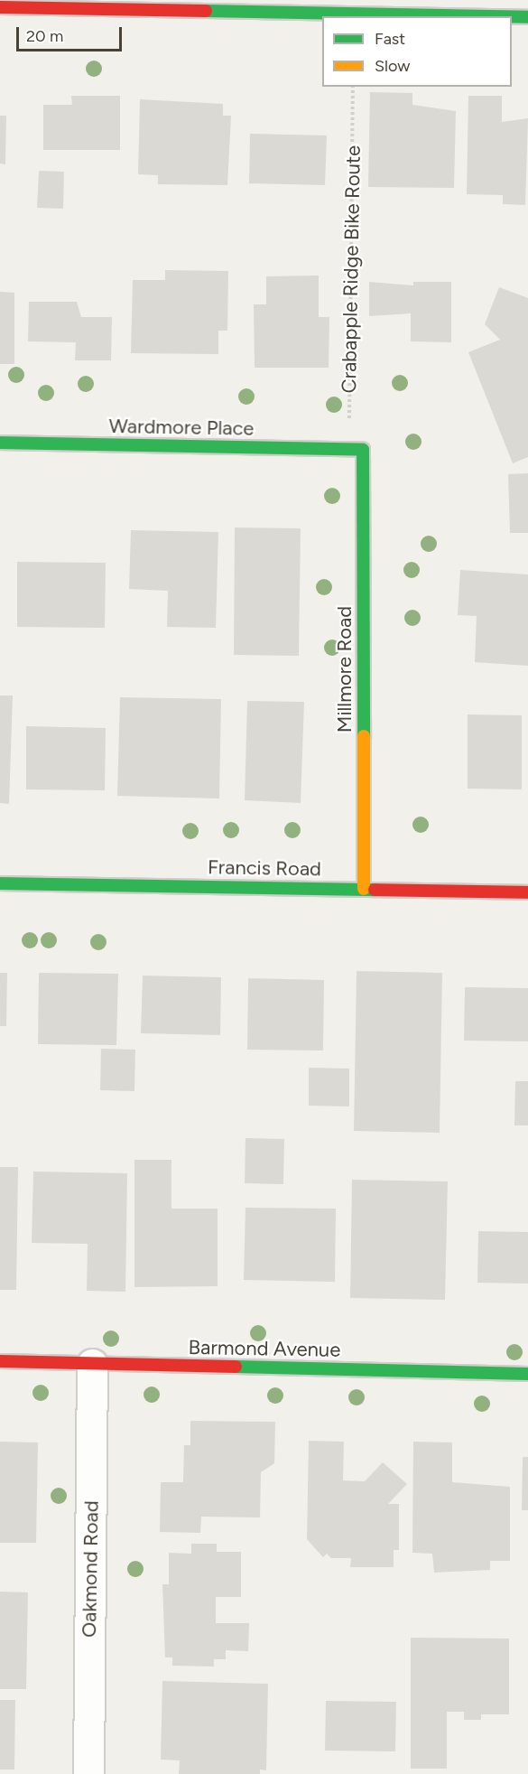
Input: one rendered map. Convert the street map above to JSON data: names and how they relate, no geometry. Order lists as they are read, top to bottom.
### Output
{
  "streets": {
    "street": [
      "Wardmore Place",
      "Millmore Road",
      "Francis Road",
      "Barmond Avenue",
      "Oakmond Road"
    ],
    "path": ["Crabapple Ridge Bike Route"]
  },
  "crossings": [
    ["Crabapple Ridge Bike Route", "Wardmore Place"],
    ["Crabapple Ridge Bike Route", "Millmore Road"],
    ["Wardmore Place", "Millmore Road"],
    ["Millmore Road", "Francis Road"],
    ["Barmond Avenue", "Oakmond Road"]
  ],
  "legend": ["Fast", "Slow"],
  "scale_bar": "20 m"
}
